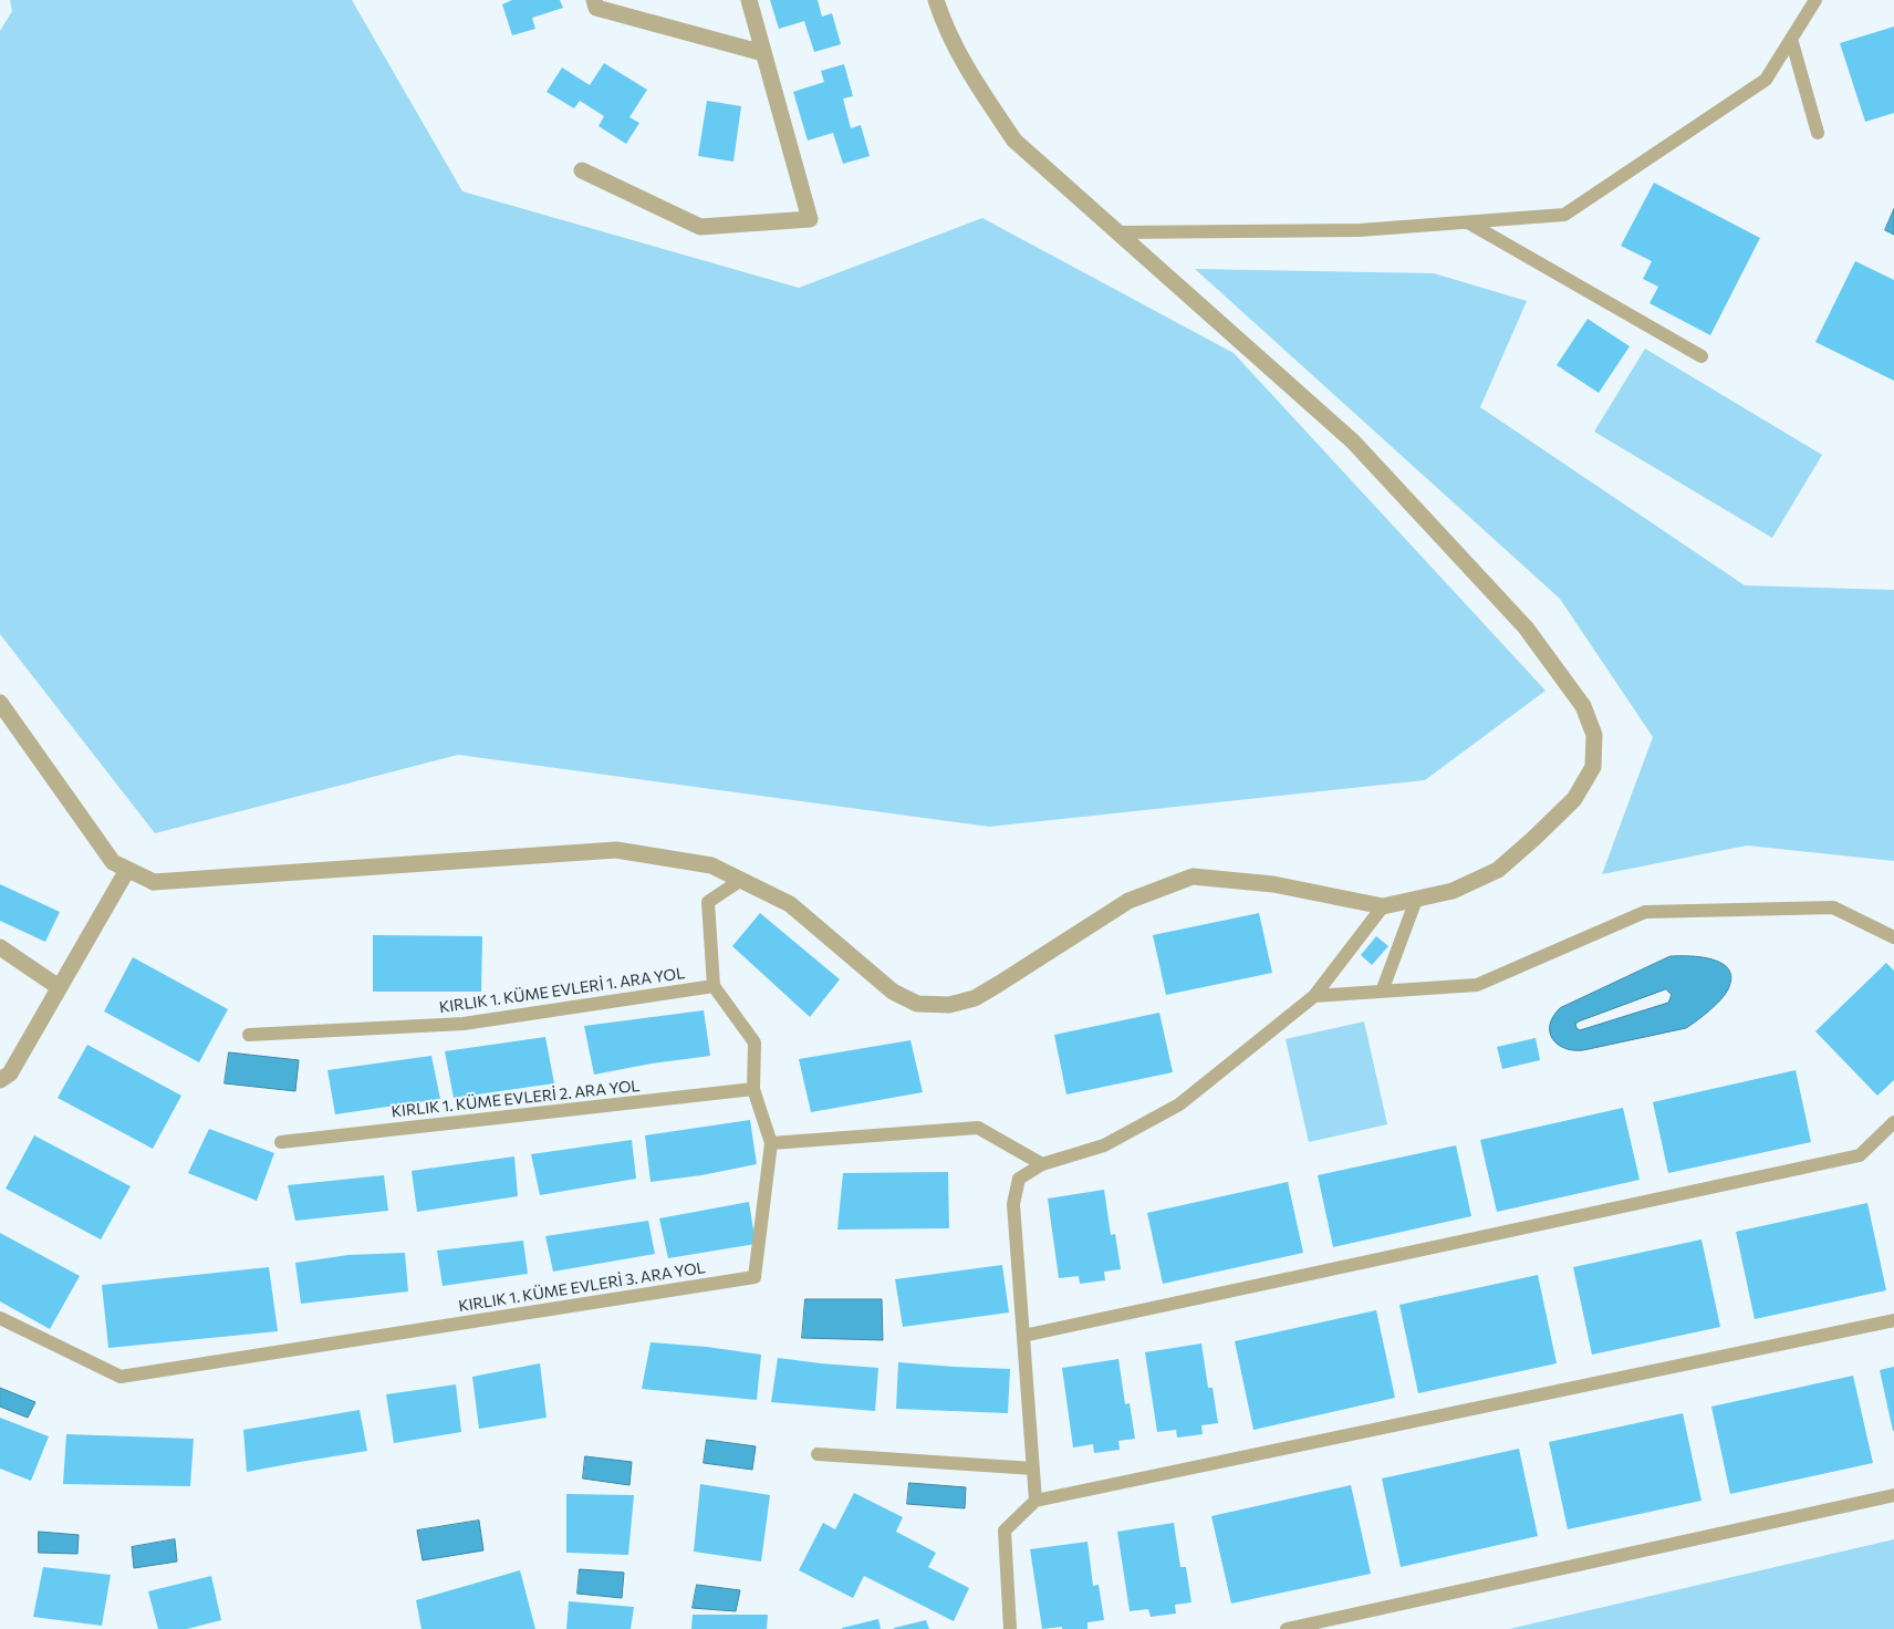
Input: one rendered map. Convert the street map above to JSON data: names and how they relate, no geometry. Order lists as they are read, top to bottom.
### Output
{
  "streets": {
    "lane": ["KIRLIK 1. KÜME EVLERİ 1. ARA YOL", "KIRLIK 1. KÜME EVLERİ 2. ARA YOL", "KIRLIK 1. KÜME EVLERİ 3. ARA YOL"]
  },
  "crossings": [
    ["KIRLIK 1. KÜME EVLERİ 1. ARA YOL", "KIRLIK 1. KÜME EVLERİ 3. ARA YOL"],
    ["KIRLIK 1. KÜME EVLERİ 2. ARA YOL", "KIRLIK 1. KÜME EVLERİ 3. ARA YOL"]
  ]
}
